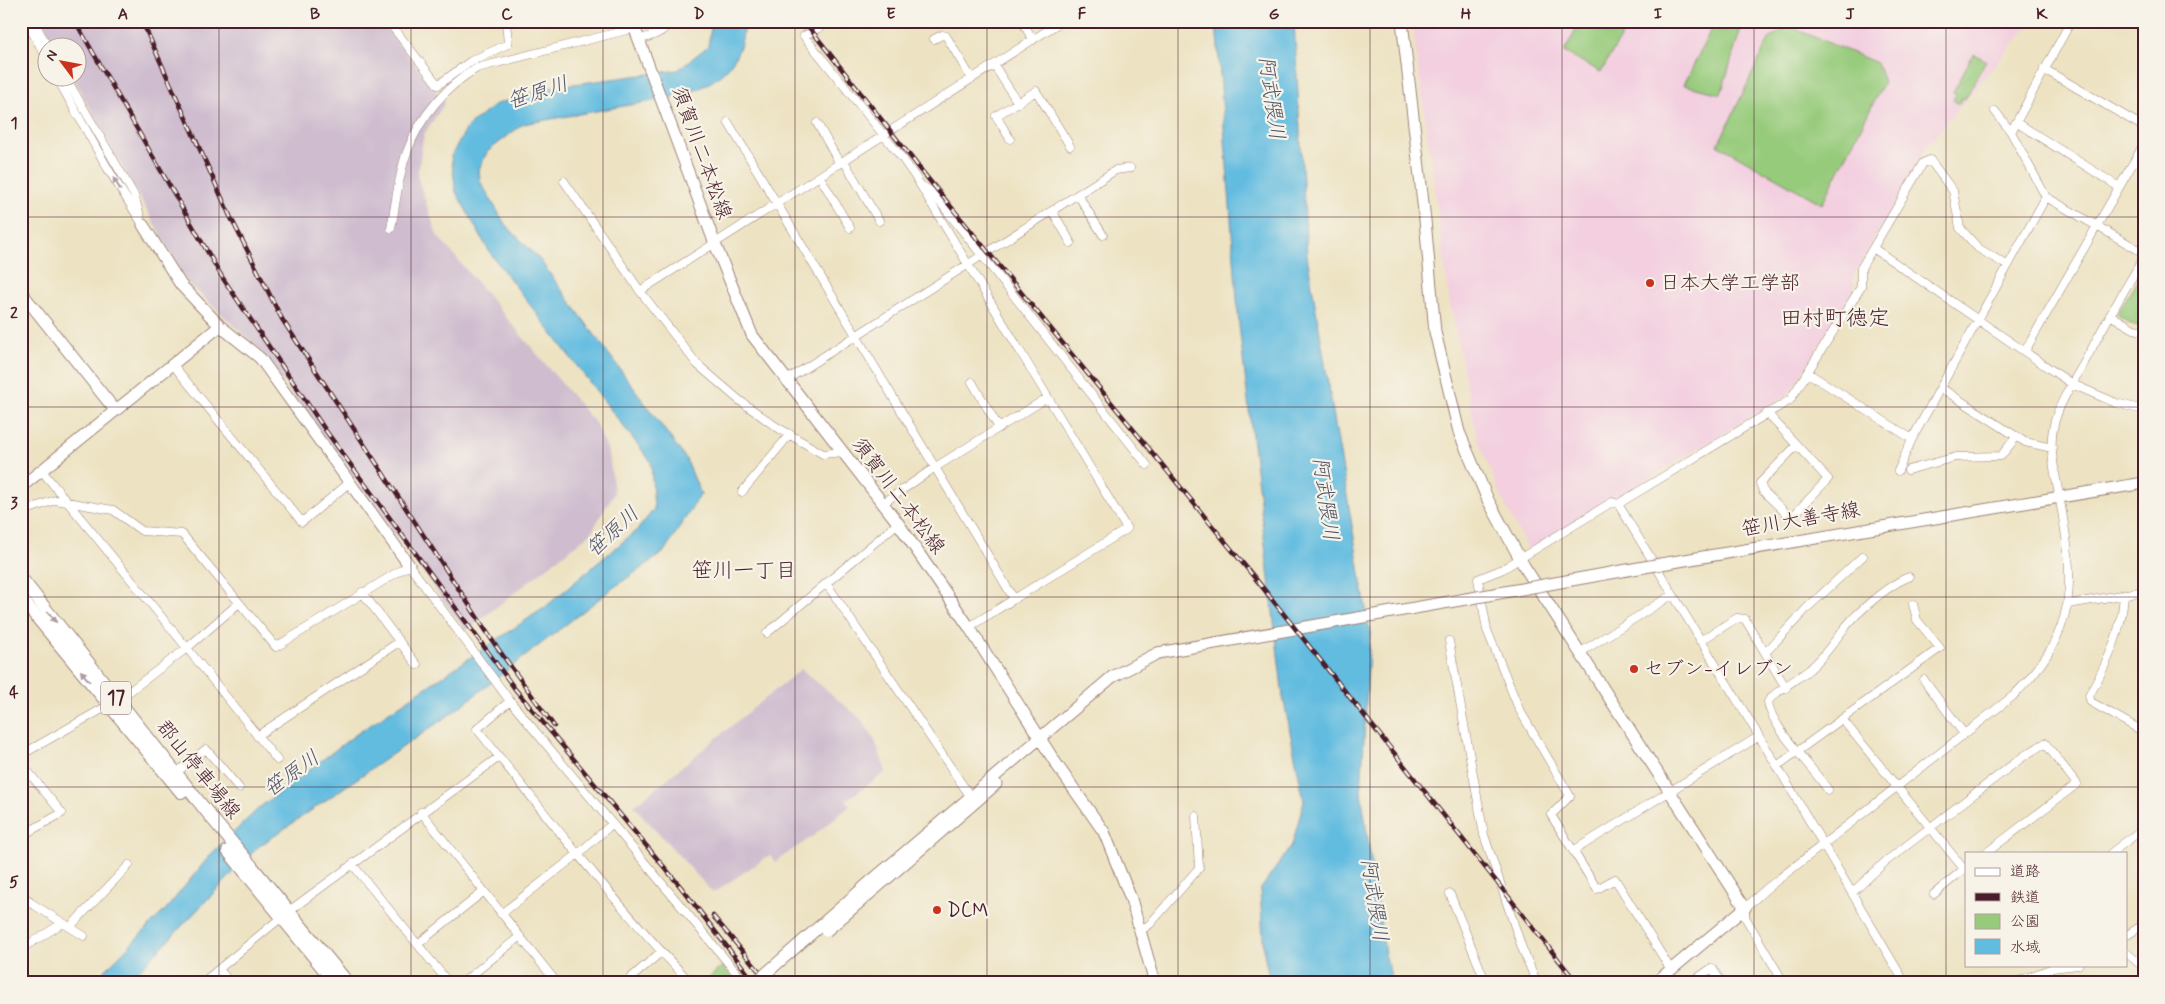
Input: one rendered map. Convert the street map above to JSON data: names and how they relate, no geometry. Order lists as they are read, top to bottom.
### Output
{
  "streets": {
    "main road": ["17", "郡山停車場線"],
    "street": ["須賀川二本松線", "笹川大善寺線"]
  },
  "crossings": [
    ["須賀川二本松線", "笹川大善寺線"]
  ],
  "districts": ["田村町徳定", "笹川一丁目"],
  "water": ["笹原川", "阿武隈川"],
  "places": ["日本大学工学部", "セブン-イレブン", "DCM"],
  "legend": [
    "道路",
    "鉄道",
    "公園",
    "水域"
  ],
  "north": "top left",
  "grid": {
    "columns": [
      "A",
      "B",
      "C",
      "D",
      "E",
      "F",
      "G",
      "H",
      "I",
      "J",
      "K"
    ],
    "rows": [
      "1",
      "2",
      "3",
      "4",
      "5"
    ]
  }
}
